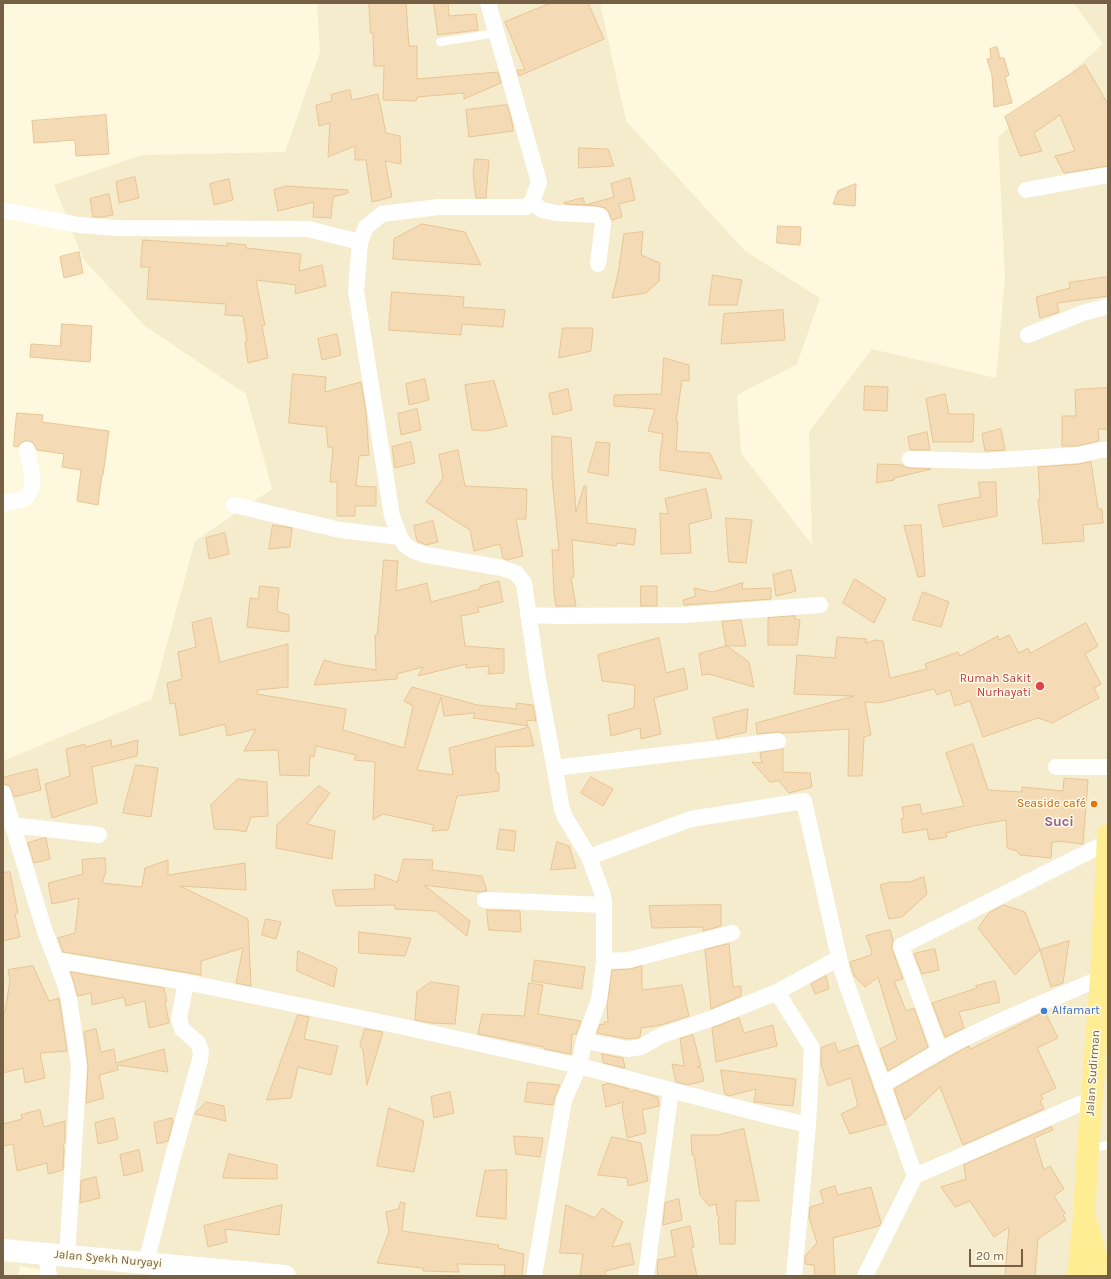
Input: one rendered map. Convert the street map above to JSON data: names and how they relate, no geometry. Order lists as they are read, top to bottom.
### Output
{
  "streets": {
    "main road": ["Jalan Sudirman", "Jalan Syekh Nuryayi"]
  },
  "districts": ["Suci"],
  "places": ["Rumah Sakit Nurhayati", "Seaside café", "Alfamart"],
  "scale_bar": "20 m"
}
